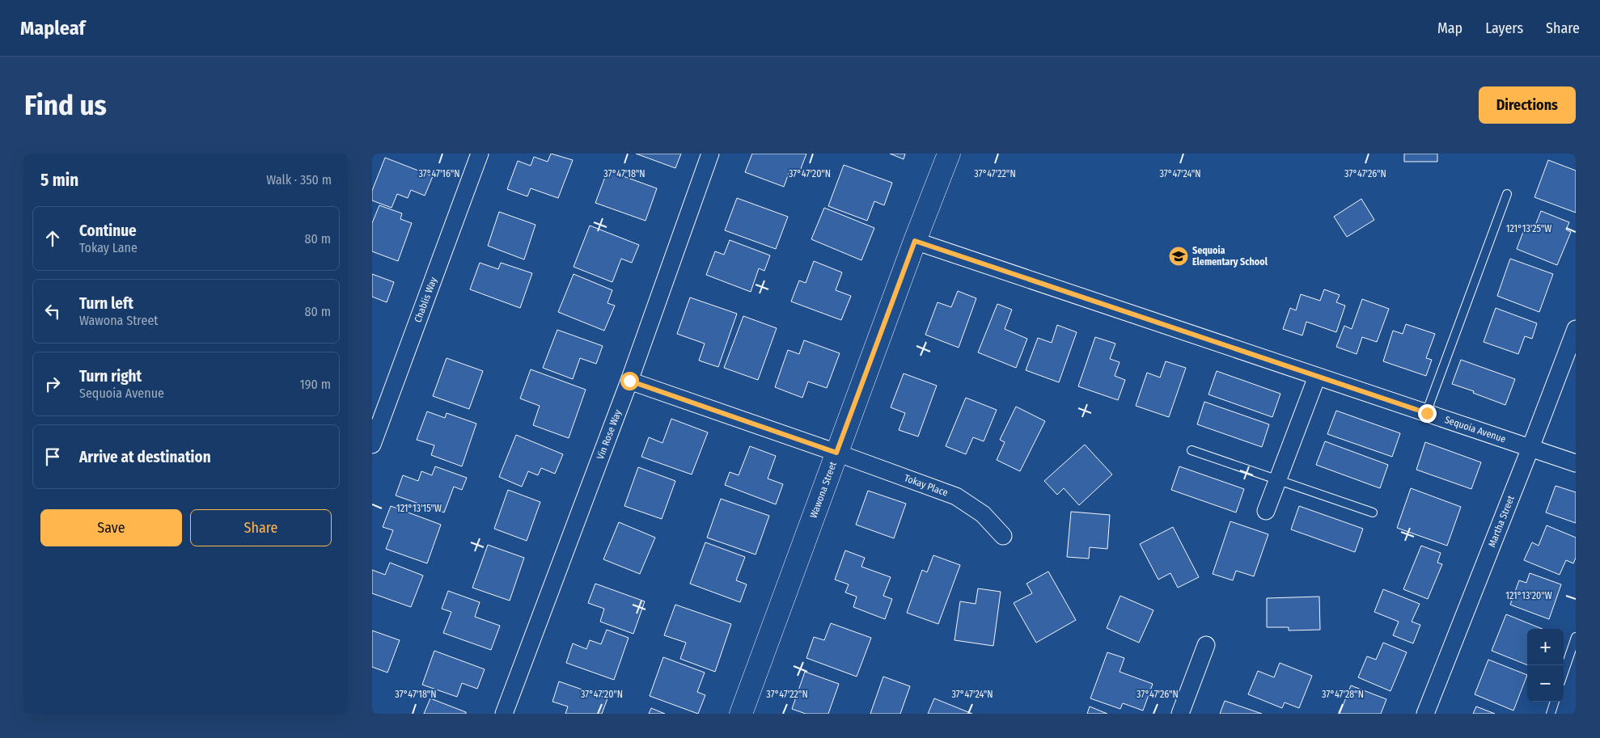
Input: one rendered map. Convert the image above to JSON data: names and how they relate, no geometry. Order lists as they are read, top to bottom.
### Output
{
  "streets": {
    "street": [
      "Chablis Way",
      "Sequoia Avenue",
      "Vin Rose Way",
      "Tokay Place",
      "Wawona Street",
      "Martha Street"
    ]
  },
  "crossings": [
    ["Sequoia Avenue", "Wawona Street"],
    ["Sequoia Avenue", "Martha Street"],
    ["Vin Rose Way", "Tokay Place"],
    ["Tokay Place", "Wawona Street"]
  ],
  "places": {
    "school or university": ["Sequoia Elementary School"]
  },
  "page": {
    "header": "Mapleaf",
    "nav": ["Map", "Layers", "Share"],
    "buttons": [
      "Directions",
      ["Save", "Share"]
    ],
    "title": "Find us",
    "heading": ["5 min", "Walk · 350 m"],
    "list": [
      ["Continue", "Tokay Lane", "80 m"],
      ["Turn left", "Wawona Street", "80 m"],
      ["Turn right", "Sequoia Avenue", "190 m"],
      "Arrive at destination"
    ],
    "map_buttons": ["+", "−"]
  },
  "coordinates": [
    "37°47'16\"N",
    "37°47'18\"N",
    "37°47'20\"N",
    "37°47'22\"N",
    "37°47'24\"N",
    "37°47'26\"N",
    "121°13'25\"W",
    "121°13'15\"W",
    "121°13'20\"W",
    "37°47'28\"N"
  ]
}
